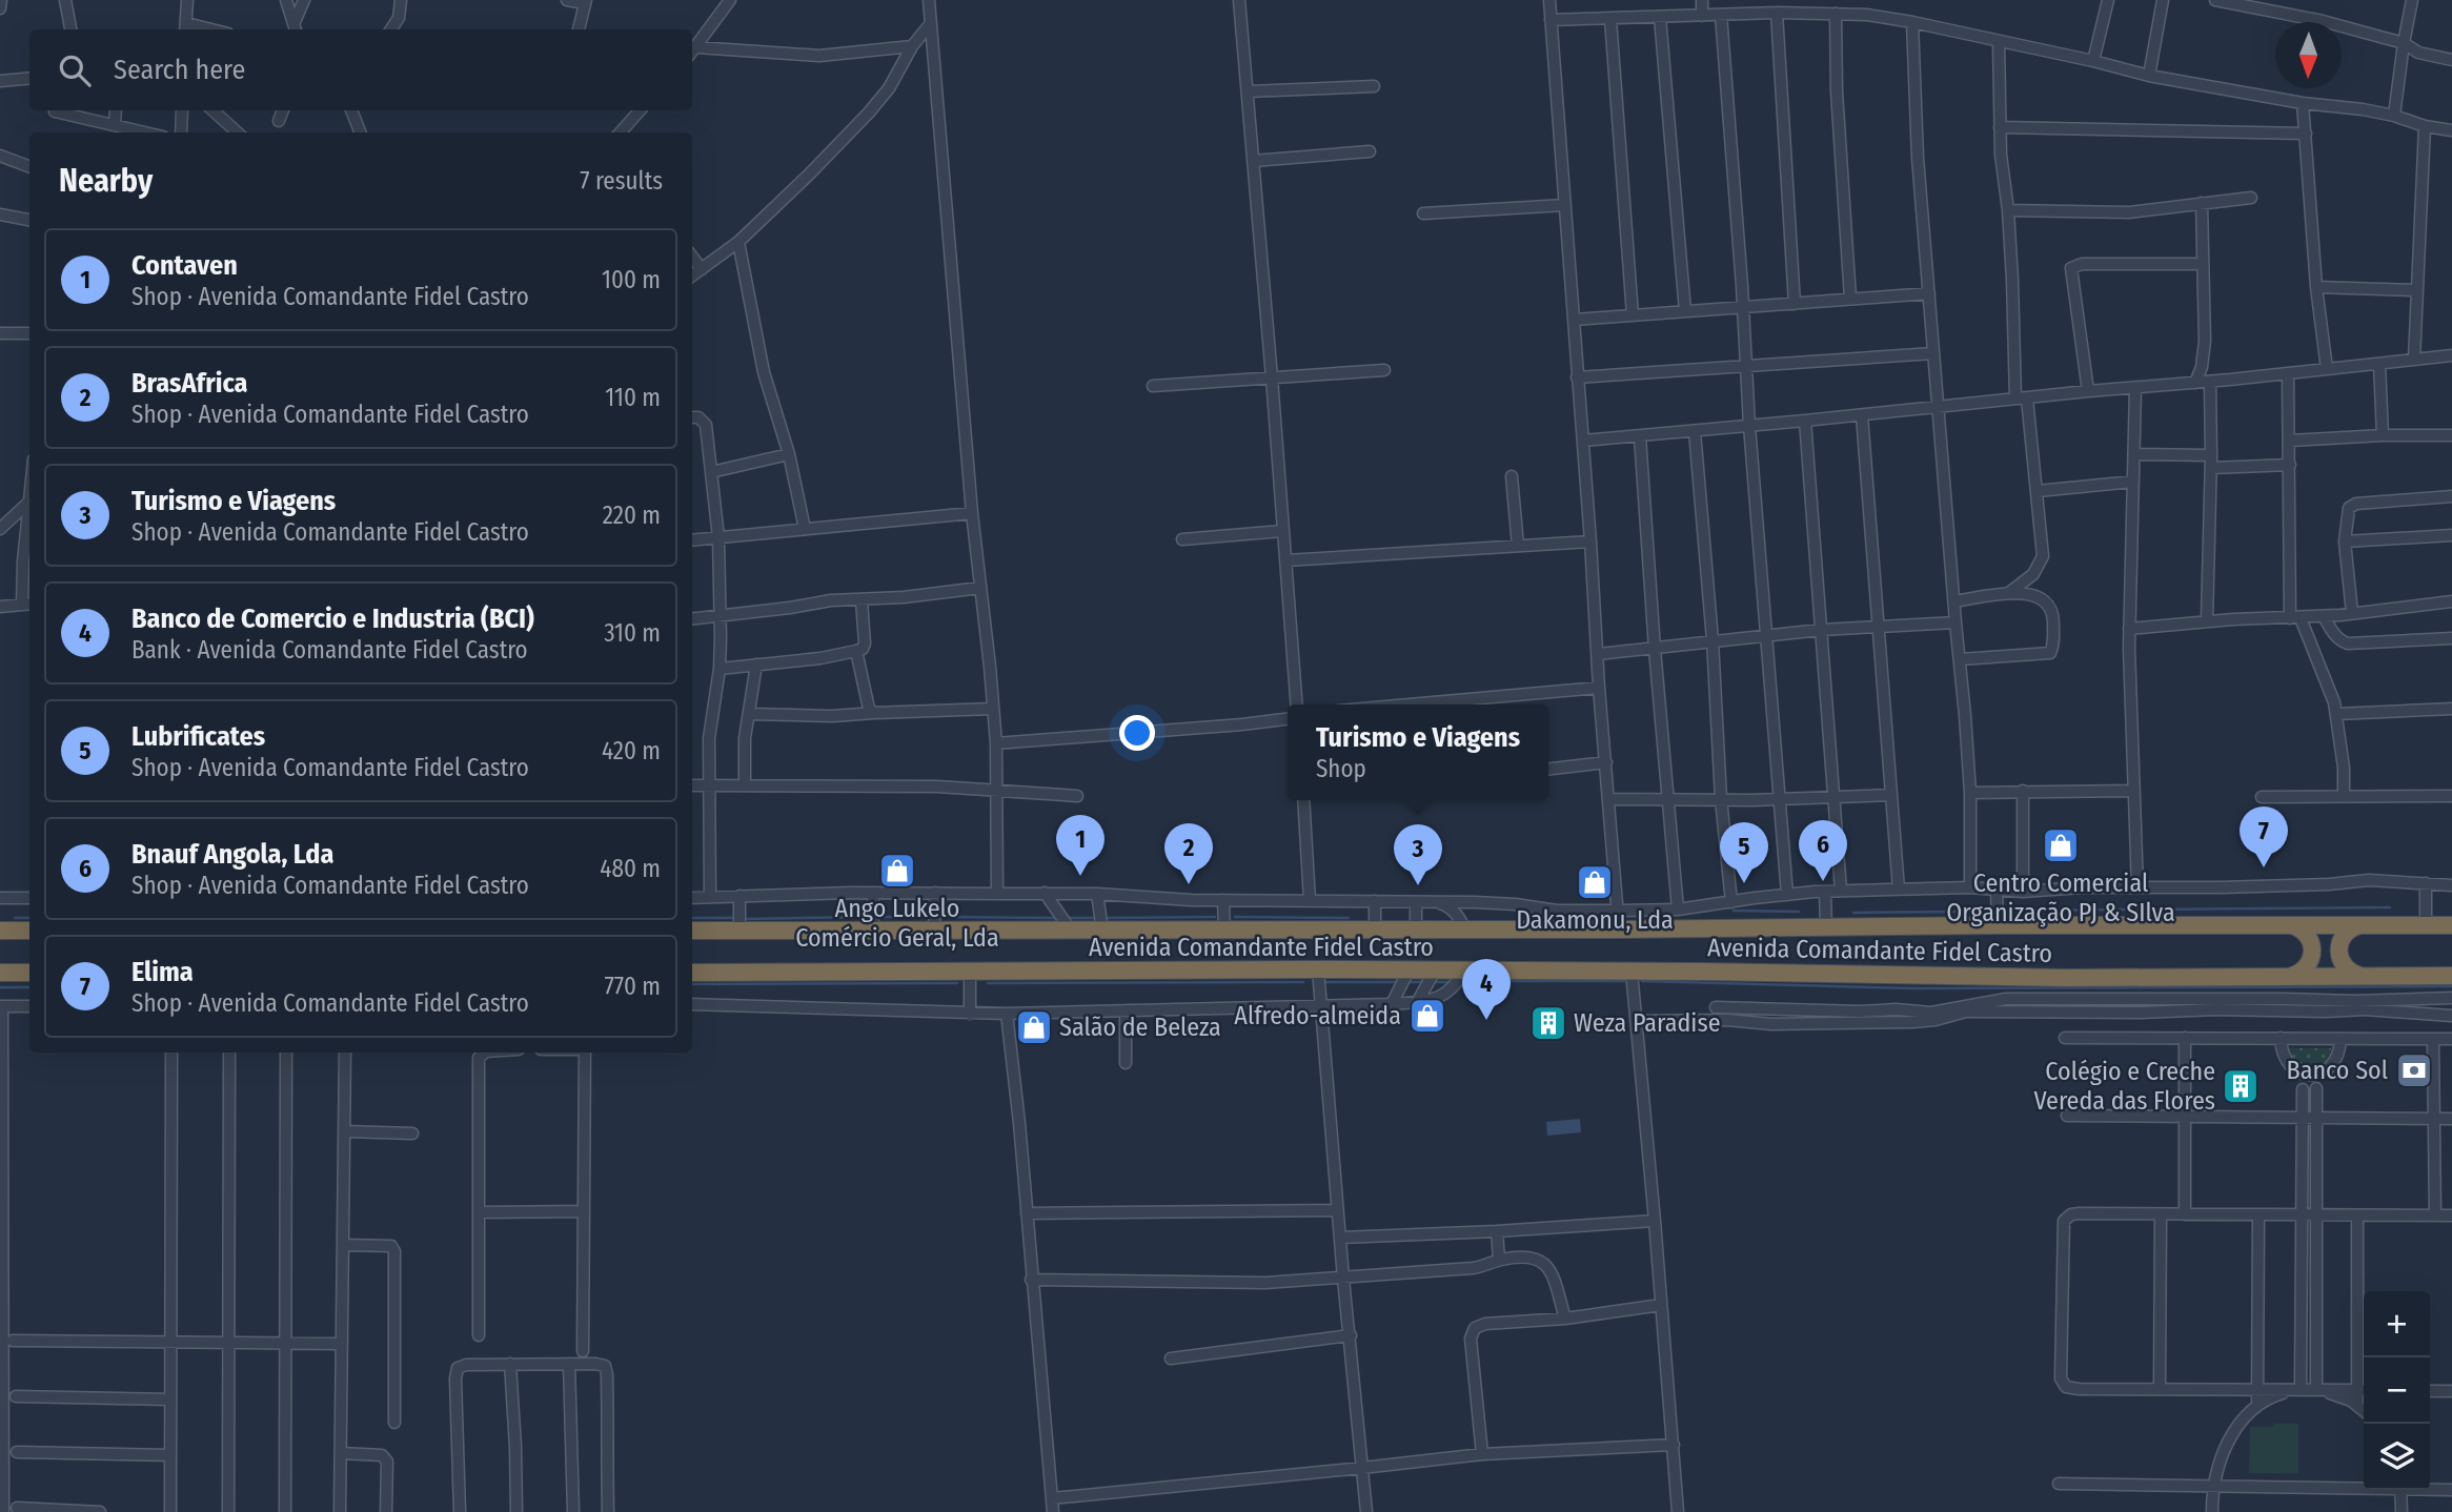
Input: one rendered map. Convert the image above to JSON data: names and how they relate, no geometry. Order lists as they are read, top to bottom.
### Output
{
  "streets": {
    "highway": ["Avenida Comandante Fidel Castro"]
  },
  "places": {
    "shop": [
      "Centro Comercial Organização PJ & SIlva",
      "Ango Lukelo Comércio Geral, Lda",
      "Dakamonu, Lda",
      "Alfredo-almeida",
      "Salão de Beleza"
    ],
    "building": ["Weza Paradise", "Colégio e Creche Vereda das Flores"],
    "bank": ["Banco Sol"]
  },
  "north": "bottom",
  "page": {
    "search": "Search here",
    "heading": ["Nearby", "7 results"],
    "list": [
      {
        "mark": "1",
        "name": "Contaven",
        "note": "Shop · Avenida Comandante Fidel Castro",
        "value": "100 m"
      },
      {
        "mark": "2",
        "name": "BrasAfrica",
        "note": "Shop · Avenida Comandante Fidel Castro",
        "value": "110 m"
      },
      {
        "mark": "3",
        "name": "Turismo e Viagens",
        "note": "Shop · Avenida Comandante Fidel Castro",
        "value": "220 m"
      },
      {
        "mark": "4",
        "name": "Banco de Comercio e Industria (BCI)",
        "note": "Bank · Avenida Comandante Fidel Castro",
        "value": "310 m"
      },
      {
        "mark": "5",
        "name": "Lubrificates",
        "note": "Shop · Avenida Comandante Fidel Castro",
        "value": "420 m"
      },
      {
        "mark": "6",
        "name": "Bnauf Angola, Lda",
        "note": "Shop · Avenida Comandante Fidel Castro",
        "value": "480 m"
      },
      {
        "mark": "7",
        "name": "Elima",
        "note": "Shop · Avenida Comandante Fidel Castro",
        "value": "770 m"
      }
    ],
    "popup": ["Turismo e Viagens", "Shop"],
    "pins": [
      "7",
      "1",
      "6",
      "5",
      "2",
      "3",
      "4"
    ],
    "map_buttons": ["+", "−"]
  }
}
